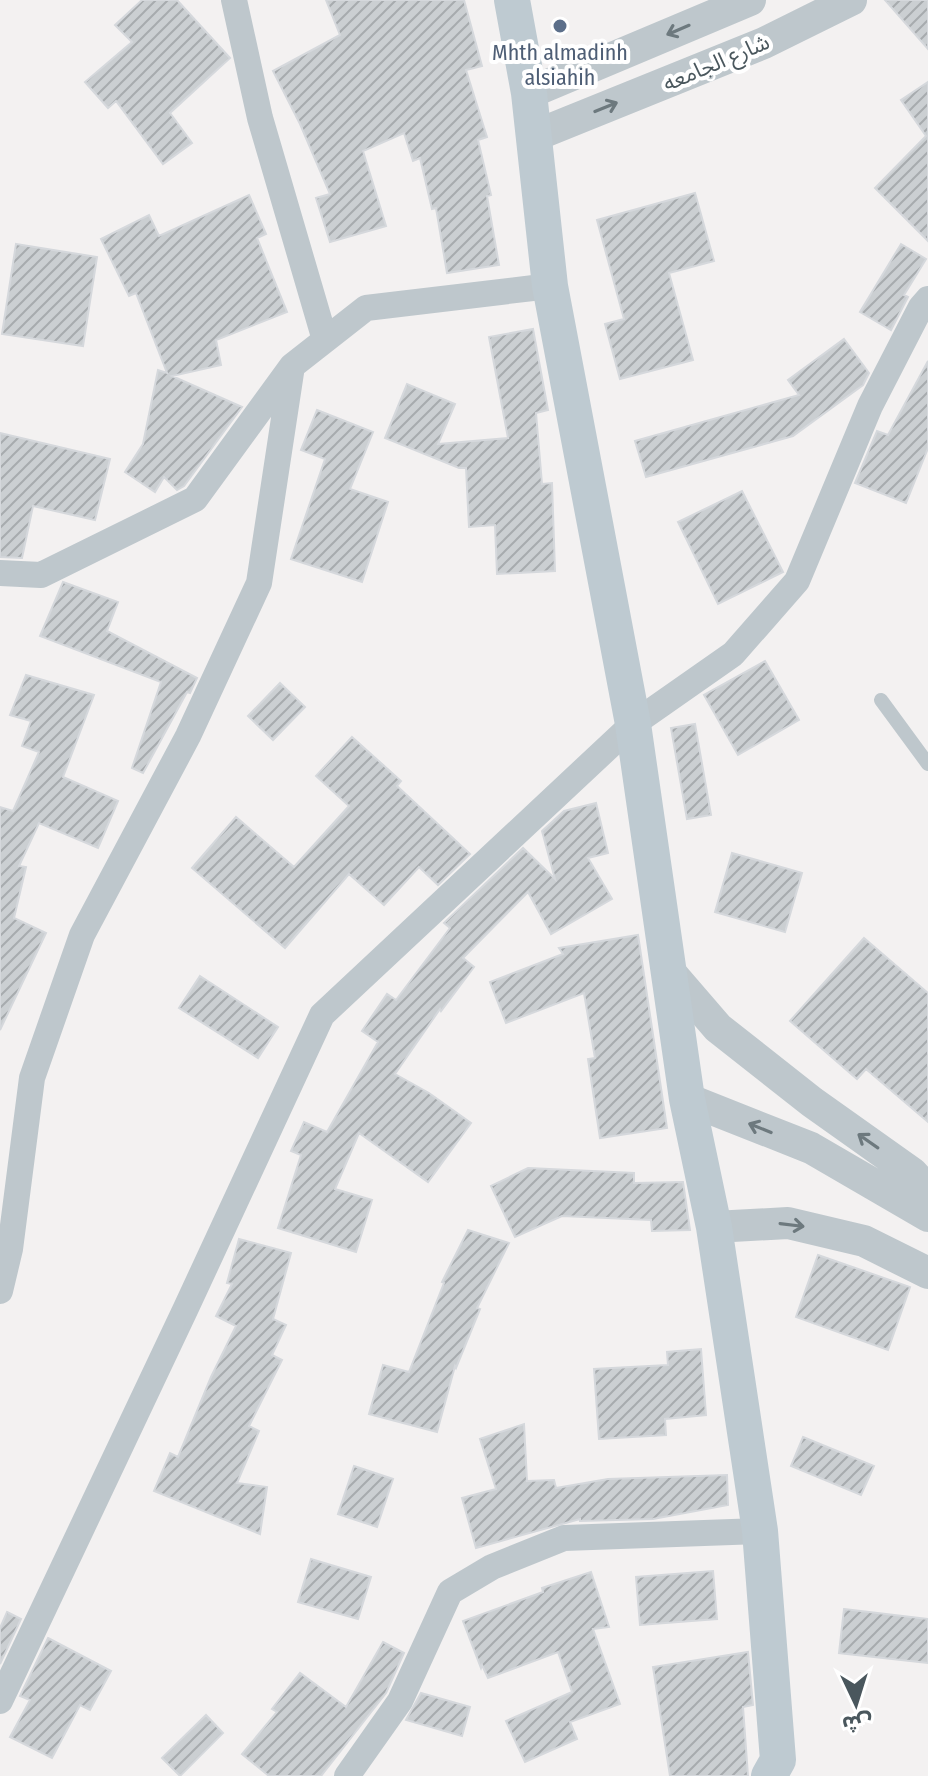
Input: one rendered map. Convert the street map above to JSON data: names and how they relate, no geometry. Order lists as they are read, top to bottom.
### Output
{
  "streets": {
    "street": ["شارع الجامعه"]
  },
  "places": ["Mhth almadinh alsiahih"],
  "north": "bottom"
}
